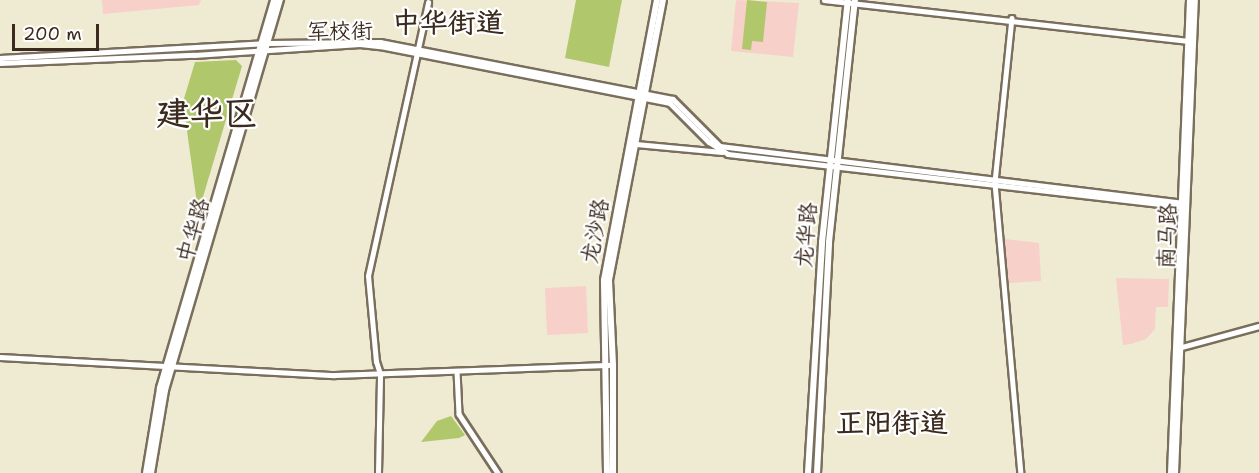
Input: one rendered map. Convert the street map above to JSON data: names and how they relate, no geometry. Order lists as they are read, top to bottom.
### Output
{
  "streets": {
    "main road": [
      "军校街",
      "中华路",
      "龙沙路",
      "龙华路",
      "南马路"
    ]
  },
  "crossings": [
    ["军校街", "中华路"],
    ["军校街", "龙沙路"]
  ],
  "districts": ["中华街道", "建华区", "正阳街道"],
  "scale_bar": "200 m"
}
